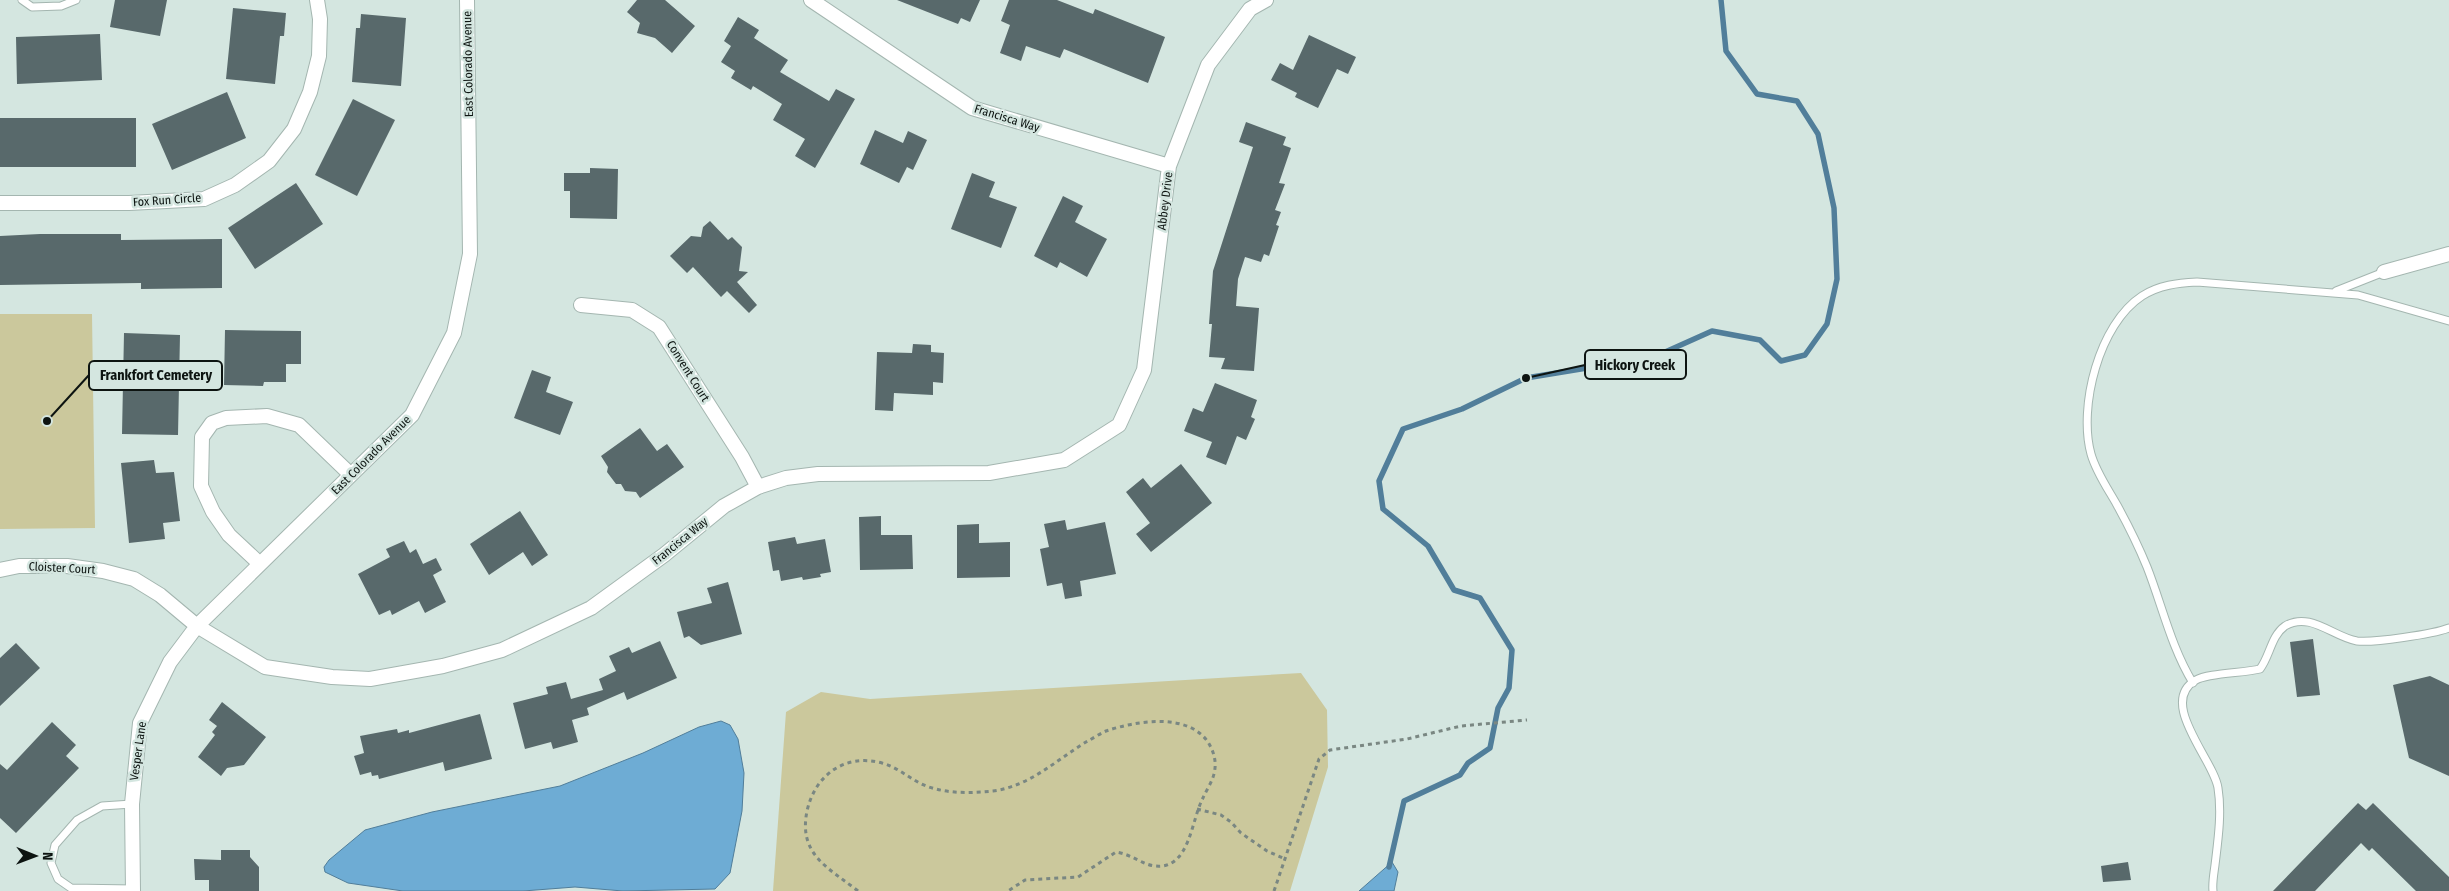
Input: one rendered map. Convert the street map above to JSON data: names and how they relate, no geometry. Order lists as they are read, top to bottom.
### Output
{
  "streets": {
    "street": [
      "East Colorado Avenue",
      "Francisca Way",
      "Fox Run Circle",
      "Abbey Drive",
      "Convent Court",
      "Cloister Court",
      "Vesper Lane"
    ]
  },
  "crossings": [
    ["East Colorado Avenue", "Francisca Way"],
    ["East Colorado Avenue", "Cloister Court"],
    ["East Colorado Avenue", "Vesper Lane"],
    ["Francisca Way", "Abbey Drive"],
    ["Francisca Way", "Convent Court"],
    ["Francisca Way", "Cloister Court"],
    ["Francisca Way", "Vesper Lane"],
    ["Cloister Court", "Vesper Lane"]
  ],
  "places": ["Hickory Creek", "Frankfort Cemetery"],
  "north": "right"
}
